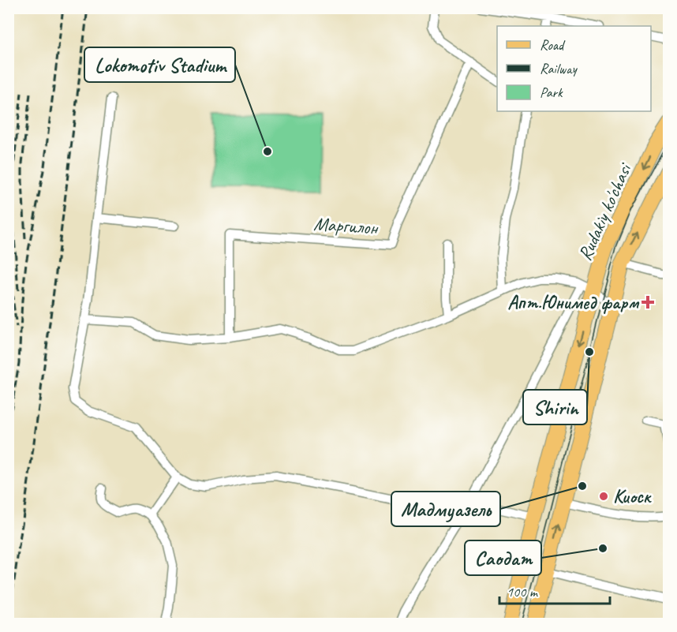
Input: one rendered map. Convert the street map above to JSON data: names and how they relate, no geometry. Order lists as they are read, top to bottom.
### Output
{
  "streets": {
    "main road": ["Rudakiy ko'chasi"],
    "street": ["Маргилон"]
  },
  "places": {
    "other": [
      "Lokomotiv Stadium",
      "Shirin",
      "Мадмуазель",
      "Киоск",
      "Саодат"
    ],
    "health": ["Апт.Юнимед фарм"]
  },
  "legend": ["Road", "Railway", "Park"],
  "scale_bar": "100 m"
}
